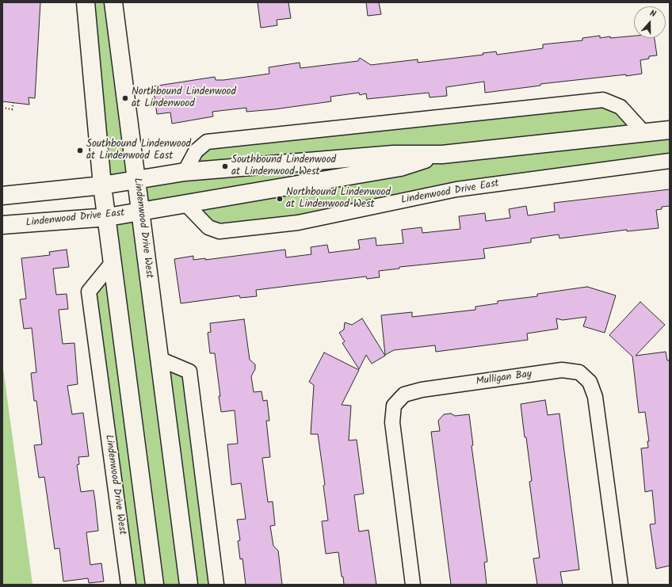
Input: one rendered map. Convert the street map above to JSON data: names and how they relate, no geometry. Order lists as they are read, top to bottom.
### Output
{
  "streets": {
    "street": ["Lindenwood Drive East", "Lindenwood Drive West", "Mulligan Bay"]
  },
  "crossings": [
    ["Lindenwood Drive East", "Lindenwood Drive West"]
  ],
  "places": [
    "Northbound Lindenwood at Lindenwood",
    "Southbound Lindenwood at Lindenwood East",
    "Southbound Lindenwood at Lindenwood West",
    "Northbound Lindenwood at Lindenwood West"
  ],
  "north": "top"
}
